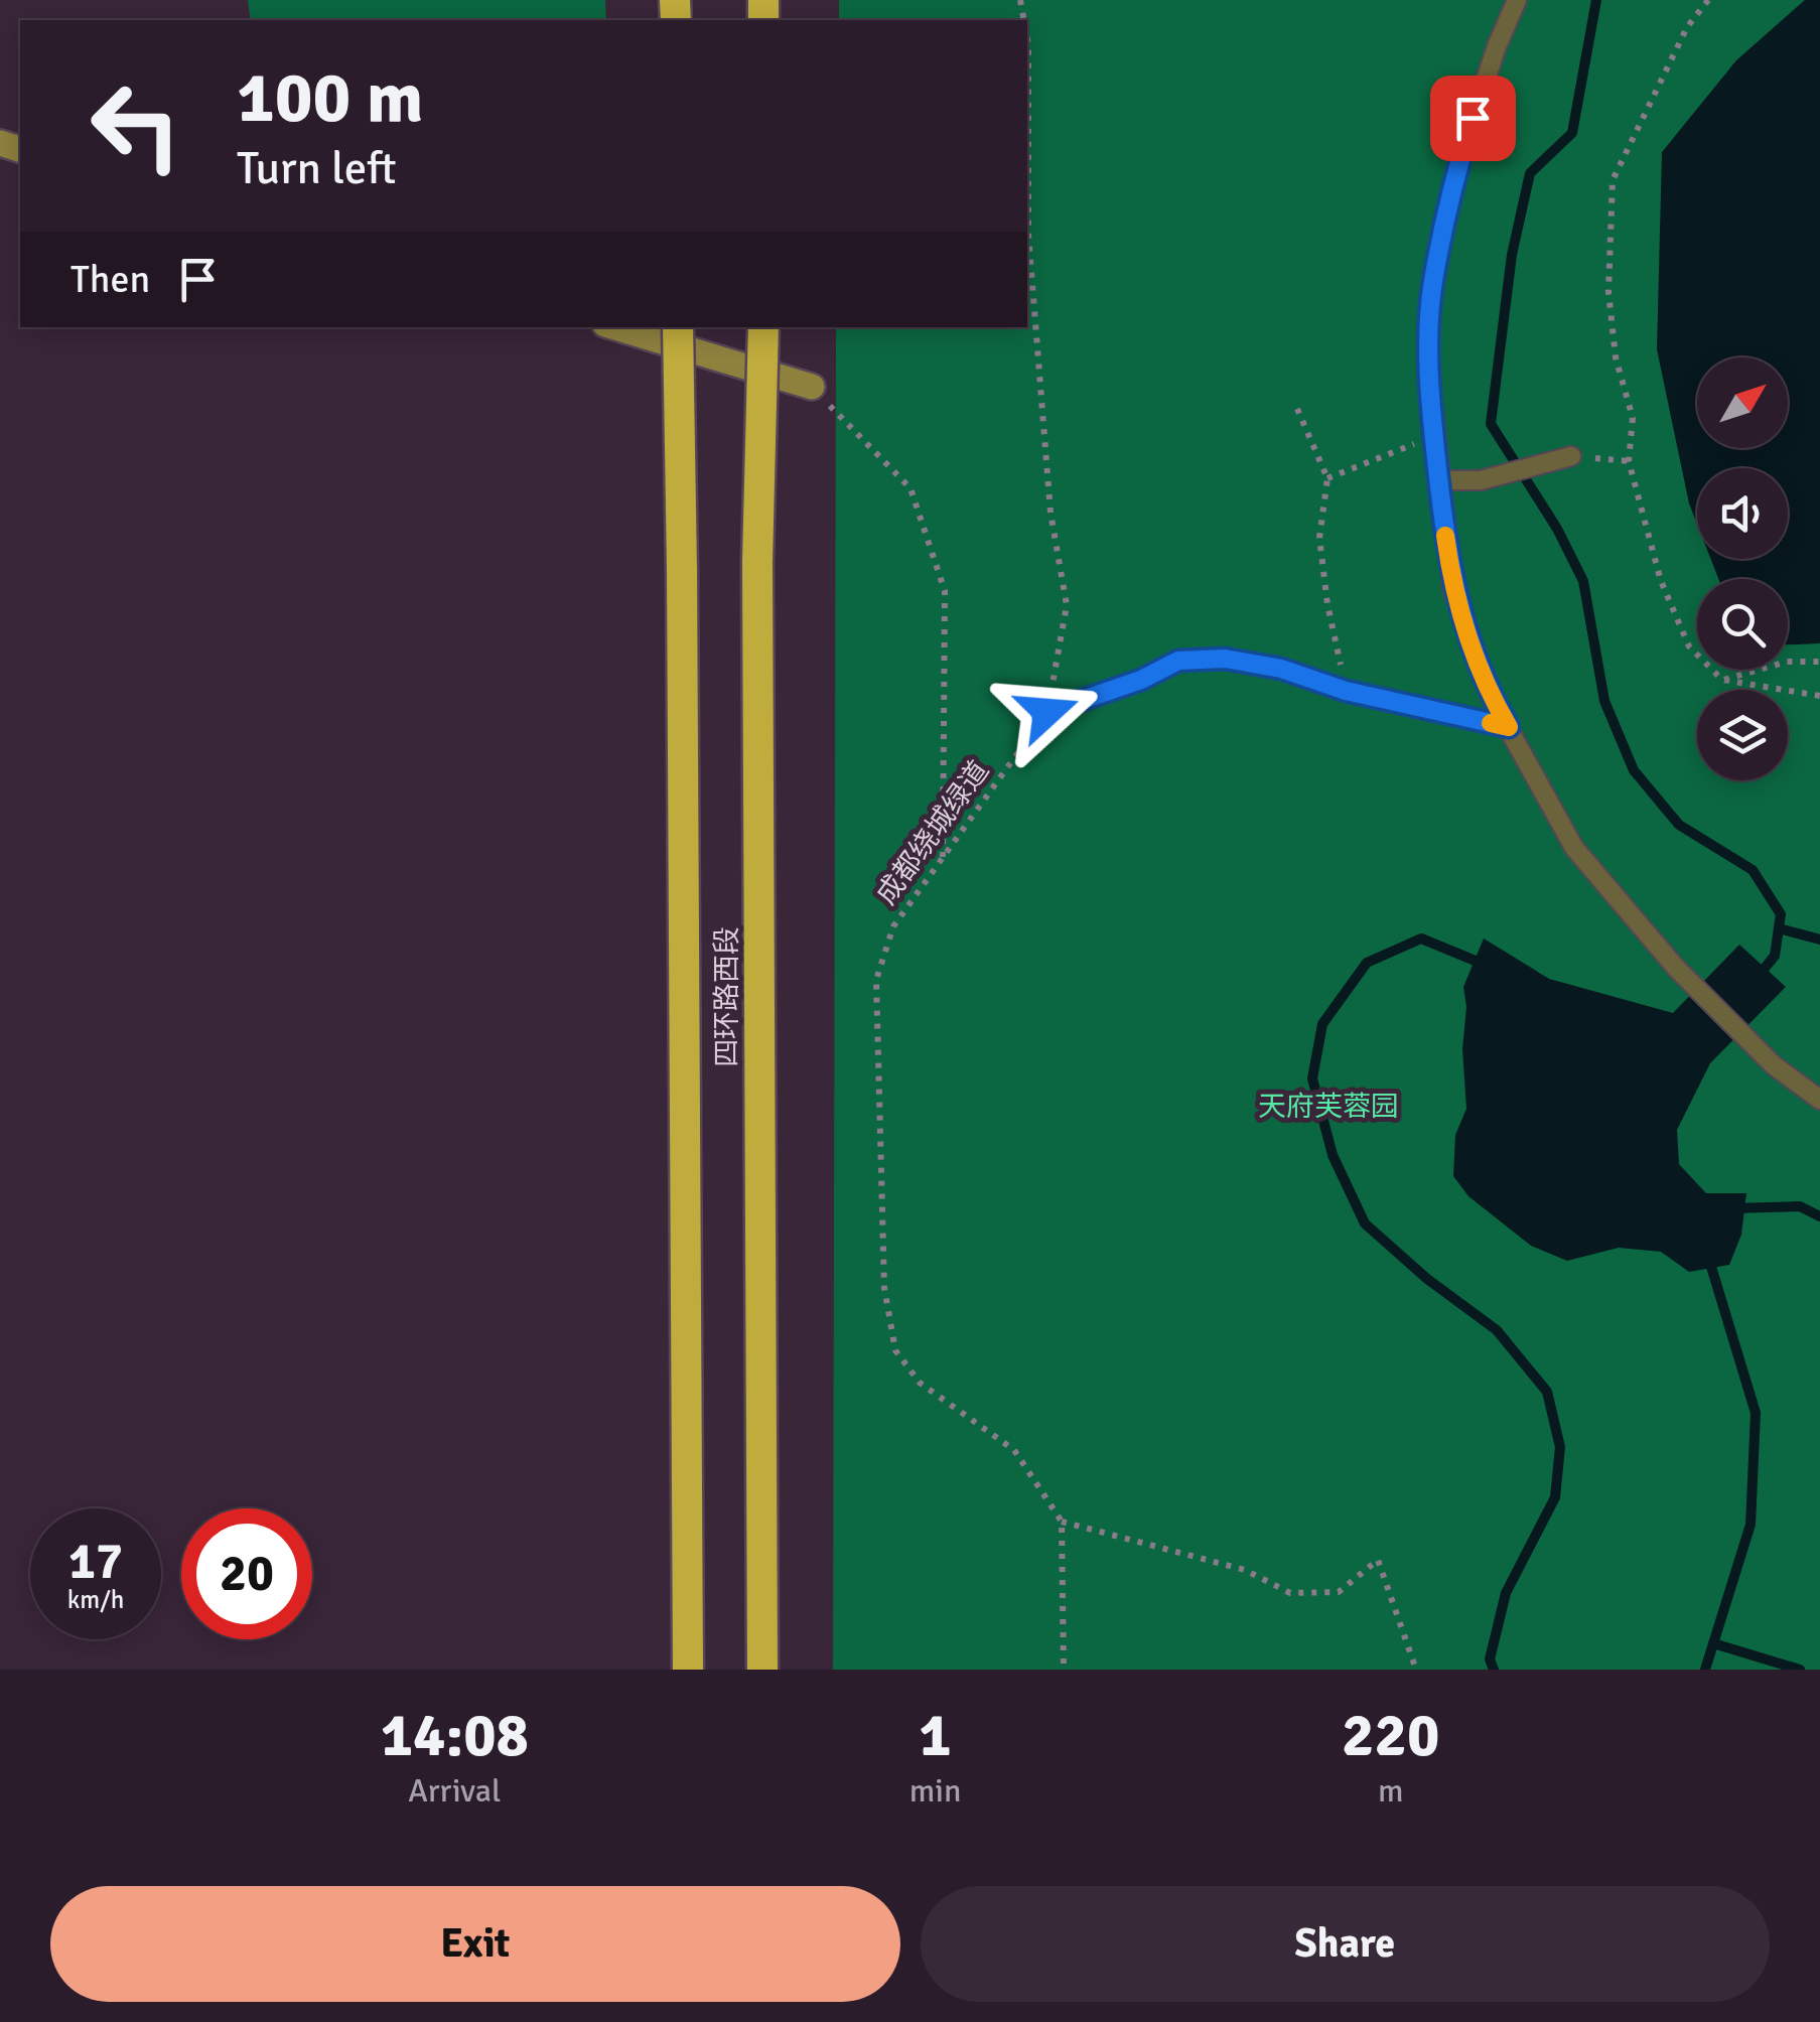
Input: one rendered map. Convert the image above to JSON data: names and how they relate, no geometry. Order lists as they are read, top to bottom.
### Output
{
  "streets": {
    "highway": ["四环路西段"],
    "path": ["成都绕城绿道"]
  },
  "parks": ["天府芙蓉园"],
  "north": "top right",
  "page": {
    "turn": ["100 m", "Turn left"],
    "then": "Then",
    "speed": "17 km/h",
    "limit": "20",
    "eta": [
      "14:08",
      "Arrival",
      "1",
      "min",
      "220",
      "m"
    ],
    "buttons": ["Exit", "Share"]
  }
}
